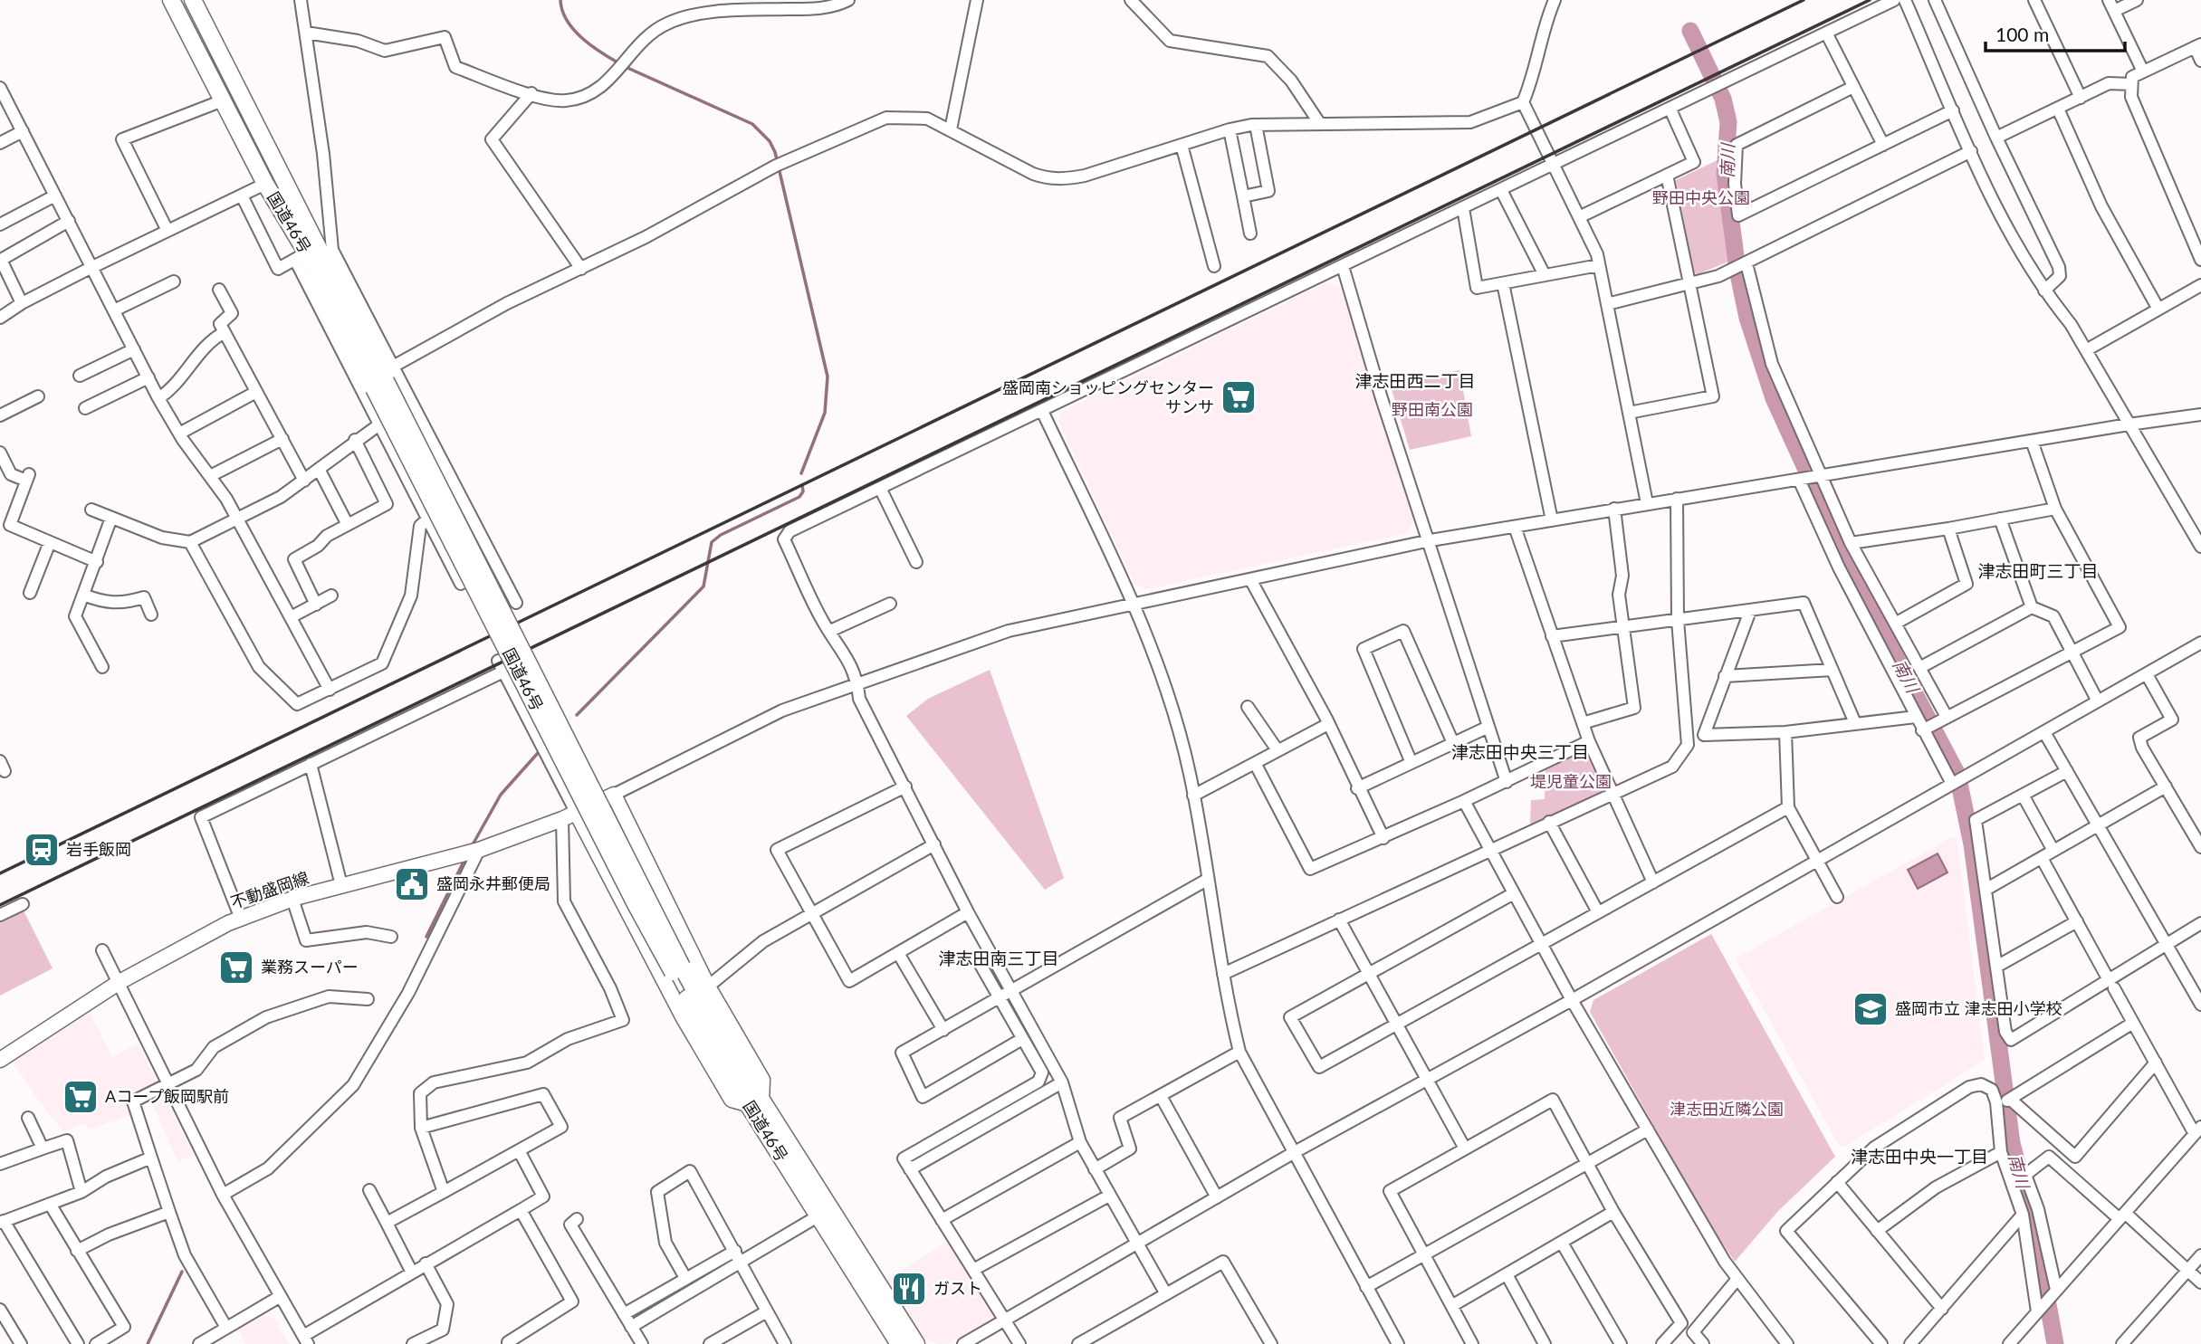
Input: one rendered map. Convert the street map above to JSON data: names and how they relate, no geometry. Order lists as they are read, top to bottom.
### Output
{
  "streets": {
    "highway": ["国道46号"],
    "main road": ["不動盛岡線"]
  },
  "districts": [
    "津志田西二丁目",
    "津志田町三丁目",
    "津志田中央三丁目",
    "津志田南三丁目",
    "津志田中央一丁目"
  ],
  "water": ["南川"],
  "parks": [
    "野田中央公園",
    "野田南公園",
    "堤児童公園",
    "津志田近隣公園"
  ],
  "places": {
    "supermarket": ["盛岡南ショッピングセンター サンサ", "業務スーパー", "Aコープ飯岡駅前"],
    "station": ["岩手飯岡"],
    "public building": ["盛岡永井郵便局"],
    "school or university": ["盛岡市立 津志田小学校"],
    "restaurant": ["ガスト"]
  },
  "scale_bar": "100 m"
}
